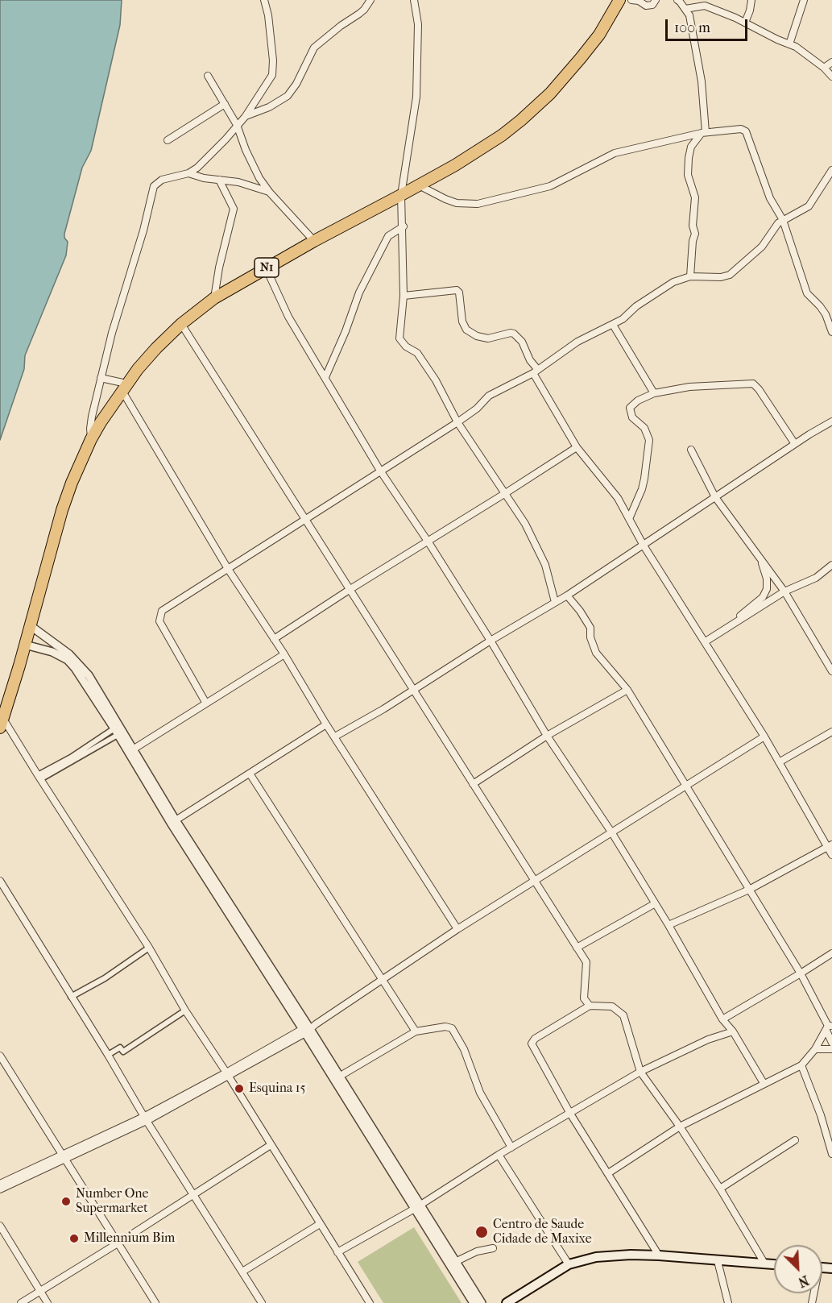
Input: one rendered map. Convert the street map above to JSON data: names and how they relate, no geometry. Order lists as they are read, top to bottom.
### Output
{
  "streets": {
    "highway": ["N1"]
  },
  "places": [
    "Esquina 15",
    "Number One Supermarket",
    "Centro de Saude Cidade de Maxixe",
    "Millennium Bim"
  ],
  "scale_bar": "100 m",
  "north": "bottom right"
}
